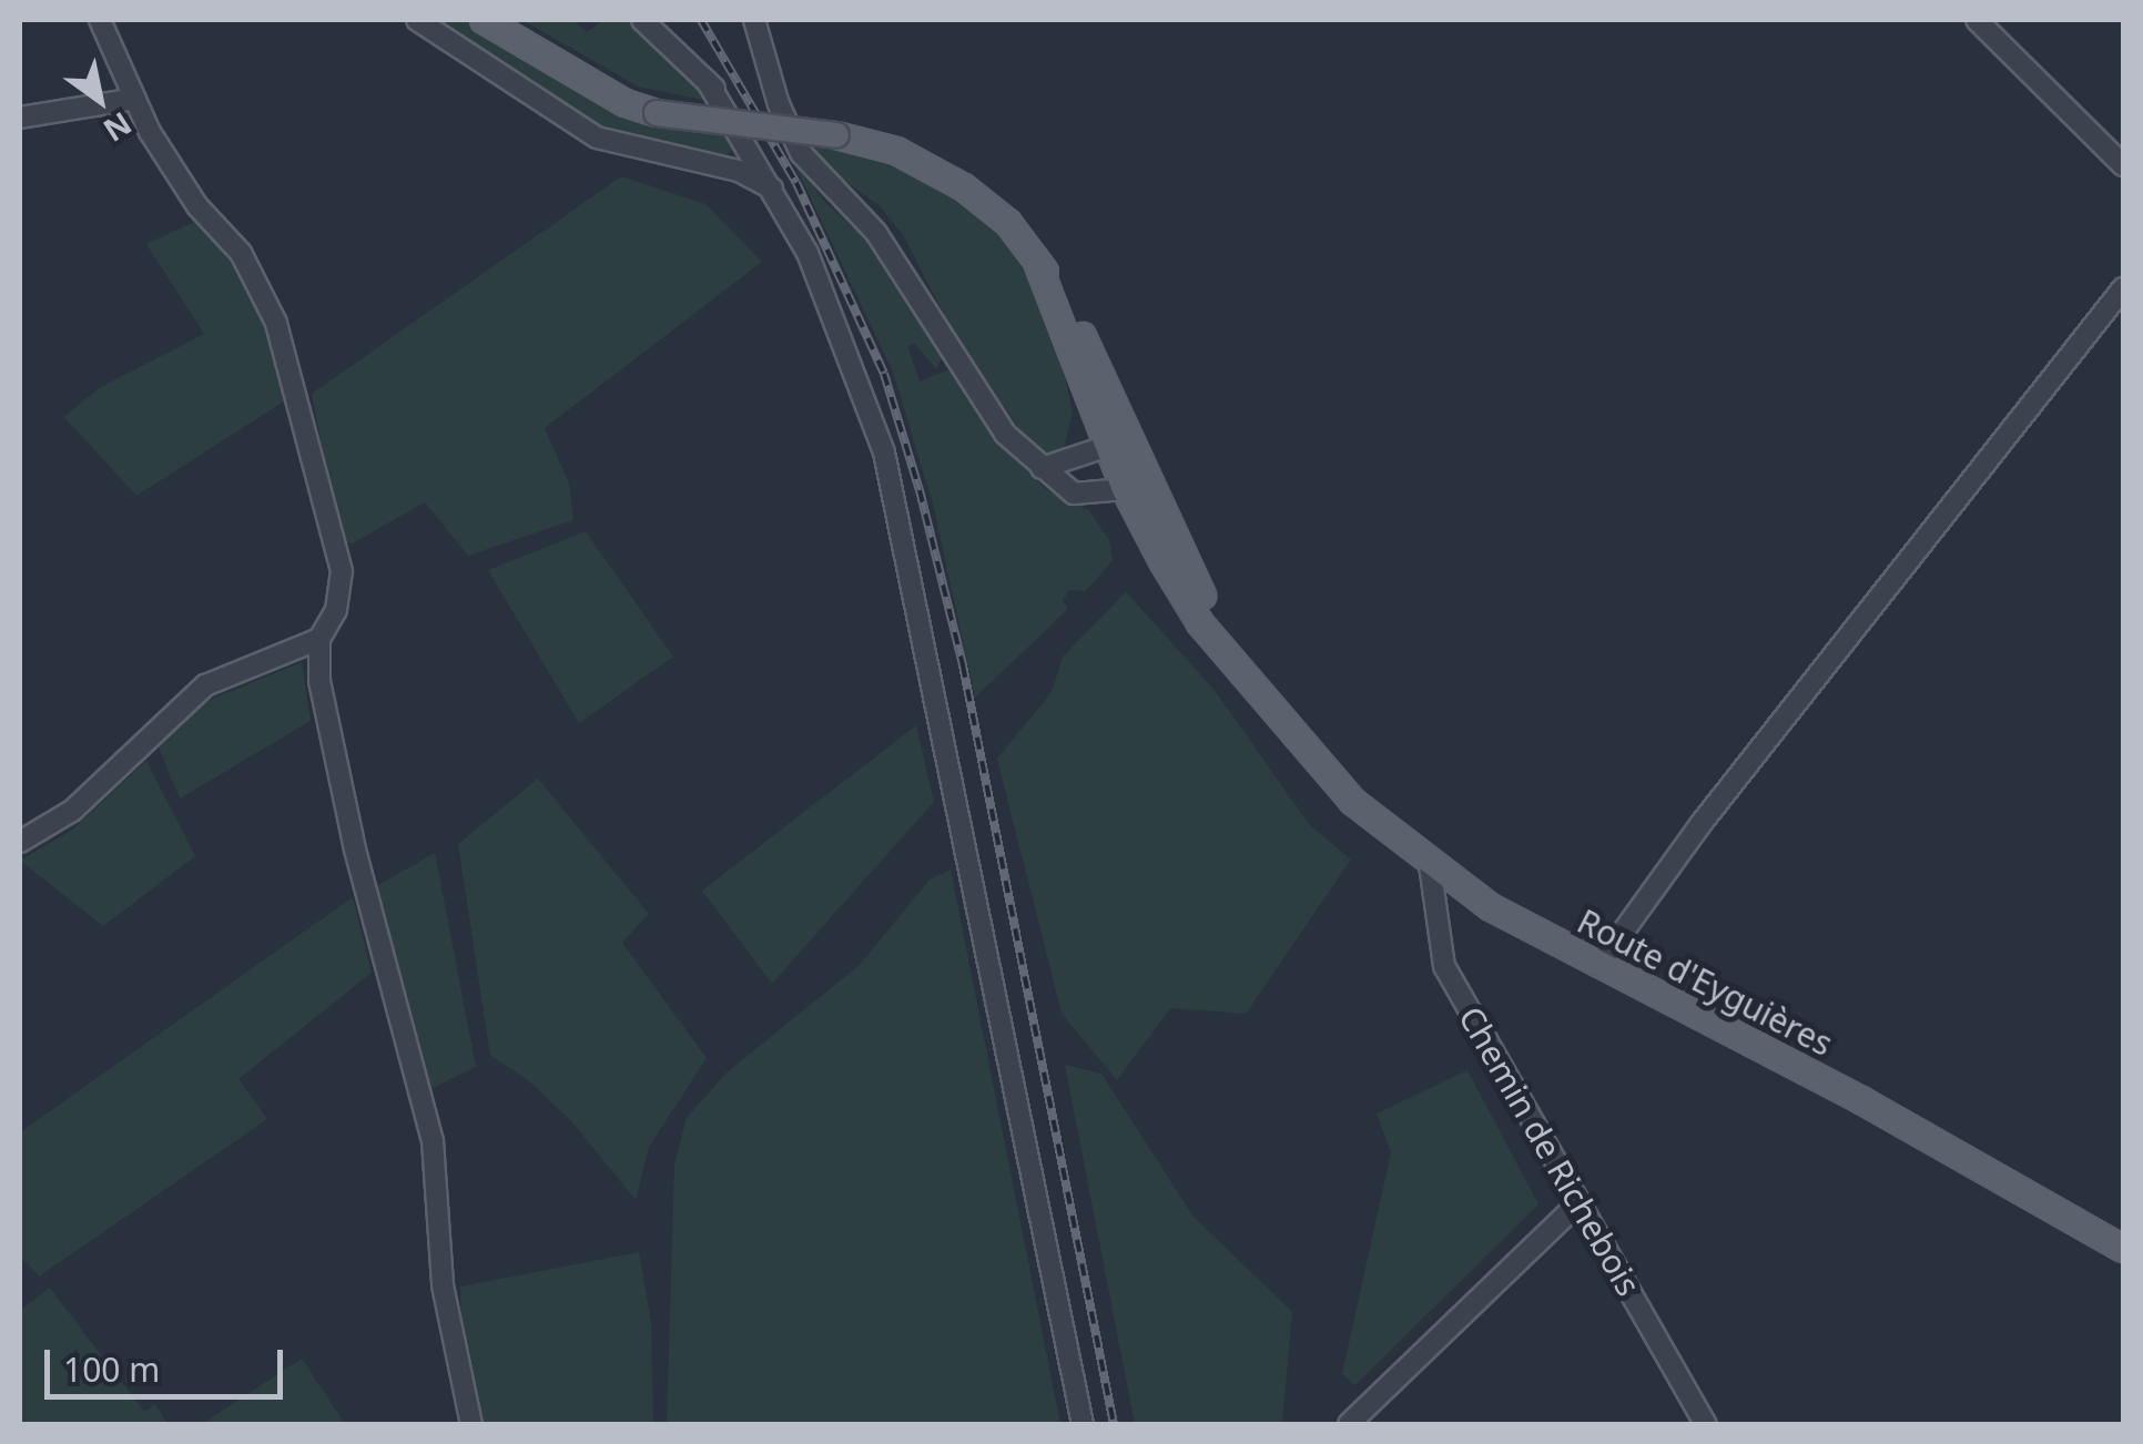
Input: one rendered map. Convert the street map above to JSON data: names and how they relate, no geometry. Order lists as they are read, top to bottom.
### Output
{
  "streets": {
    "main road": ["Route d'Eyguières"],
    "street": ["Chemin de Richebois"]
  },
  "crossings": [
    ["Route d'Eyguières", "Chemin de Richebois"]
  ],
  "scale_bar": "100 m",
  "north": "bottom right"
}
